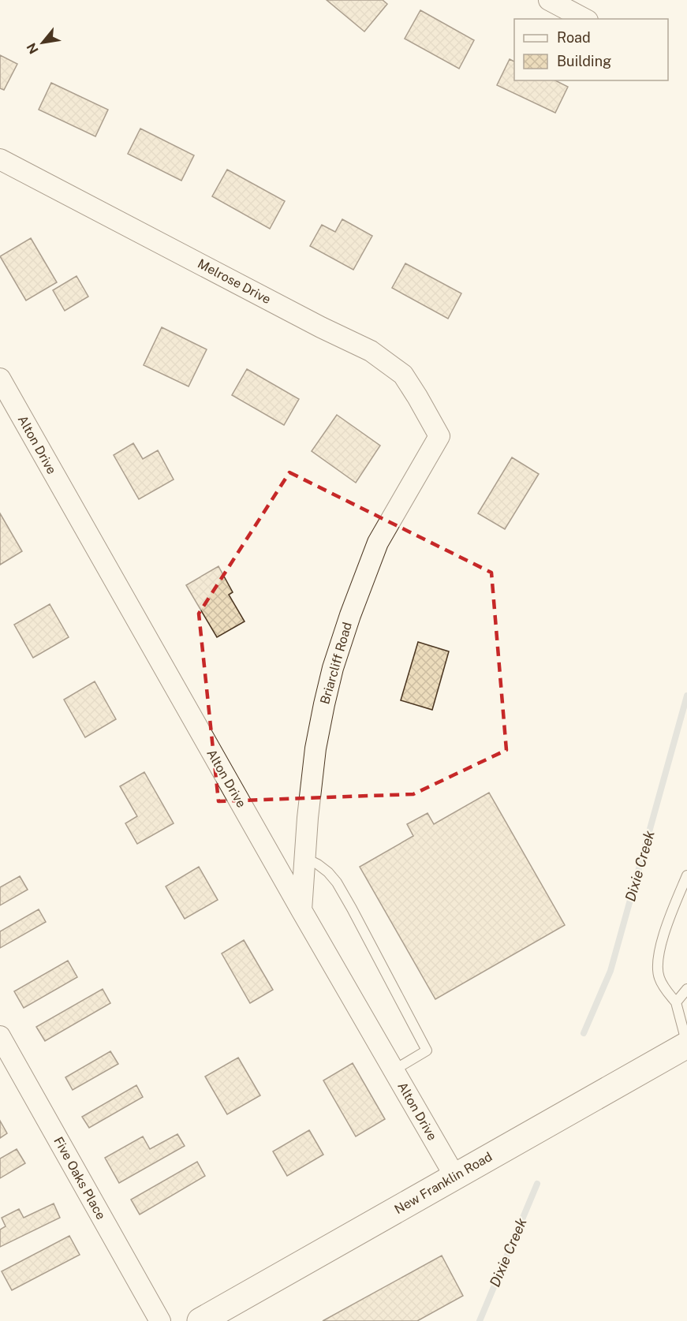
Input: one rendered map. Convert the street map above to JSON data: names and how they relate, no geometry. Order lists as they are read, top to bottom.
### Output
{
  "streets": {
    "highway": ["New Franklin Road"],
    "street": [
      "Melrose Drive",
      "Alton Drive",
      "Briarcliff Road",
      "Five Oaks Place"
    ]
  },
  "crossings": [
    ["Melrose Drive", "Briarcliff Road"],
    ["Alton Drive", "Briarcliff Road"],
    ["Alton Drive", "New Franklin Road"]
  ],
  "water": ["Dixie Creek"],
  "legend": ["Road", "Building"],
  "north": "bottom left"
}
